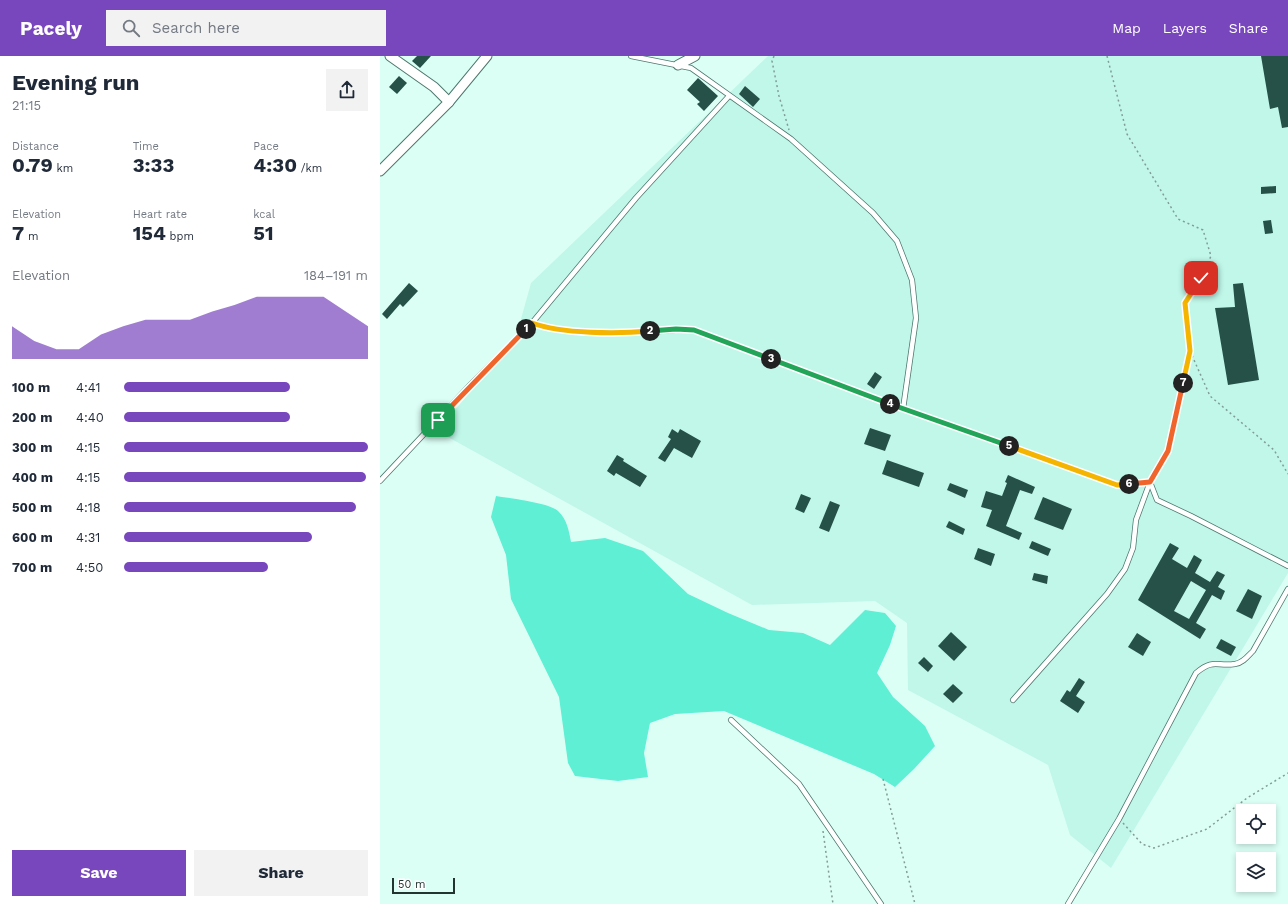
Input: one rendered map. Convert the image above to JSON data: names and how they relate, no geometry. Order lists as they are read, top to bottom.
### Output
{
  "scale_bar": "50 m",
  "page": {
    "header": "Pacely",
    "search": "Search here",
    "nav": ["Map", "Layers", "Share"],
    "heading": ["Evening run", "21:15"],
    "stats": [
      ["Distance", "0.79 km"],
      ["Time", "3:33"],
      ["Pace", "4:30 /km"],
      ["Elevation", "7 m"],
      ["Heart rate", "154 bpm"],
      ["kcal", "51"]
    ],
    "chart": ["Elevation", "184–191 m"],
    "pins": [
      "1",
      "2",
      "3",
      "7",
      "4",
      "5",
      "6"
    ],
    "list": [
      {
        "name": "100 m",
        "note": "4:41"
      },
      {
        "name": "200 m",
        "note": "4:40"
      },
      {
        "name": "300 m",
        "note": "4:15"
      },
      {
        "name": "400 m",
        "note": "4:15"
      },
      {
        "name": "500 m",
        "note": "4:18"
      },
      {
        "name": "600 m",
        "note": "4:31"
      },
      {
        "name": "700 m",
        "note": "4:50"
      }
    ],
    "buttons": ["Save", "Share"],
    "scale": "50 m"
  }
}
